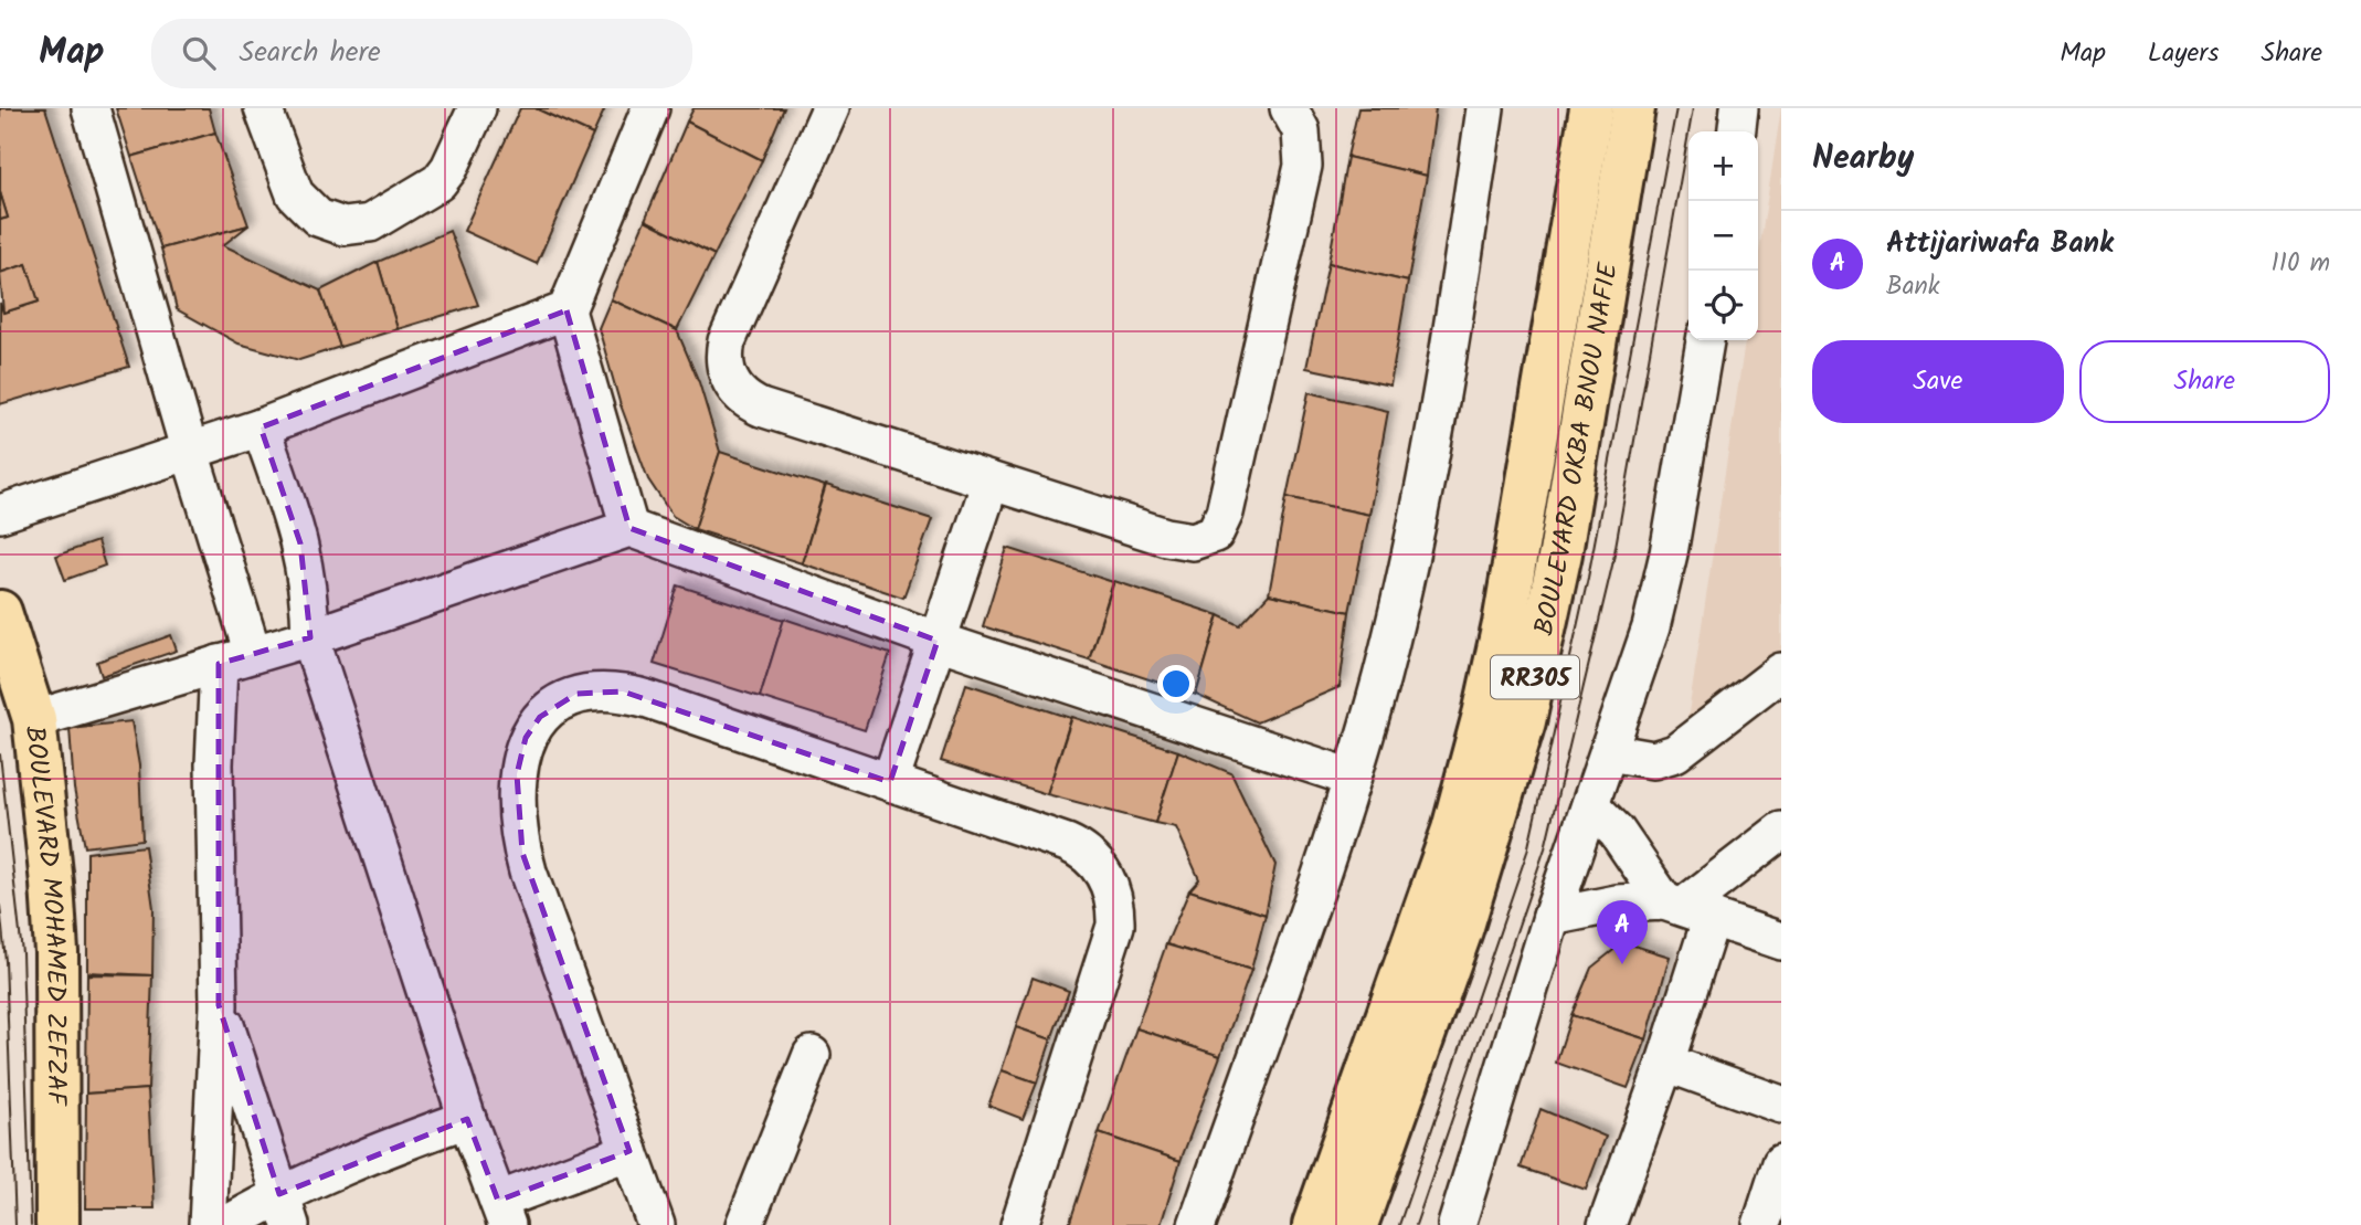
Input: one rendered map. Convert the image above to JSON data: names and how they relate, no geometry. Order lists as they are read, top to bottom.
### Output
{
  "streets": {
    "main road": ["BOULEVARD OKBA BNOU NAFIE", "RR305", "BOULEVARD MOHAMED ZEFZAF"]
  },
  "page": {
    "header": "Map",
    "search": "Search here",
    "nav": ["Map", "Layers", "Share"],
    "heading": "Nearby",
    "map_buttons": ["+", "−"],
    "list": [
      {
        "mark": "A",
        "name": "Attijariwafa Bank",
        "note": "Bank",
        "value": "110 m"
      }
    ],
    "buttons": ["Save", "Share"],
    "pins": "A"
  }
}
